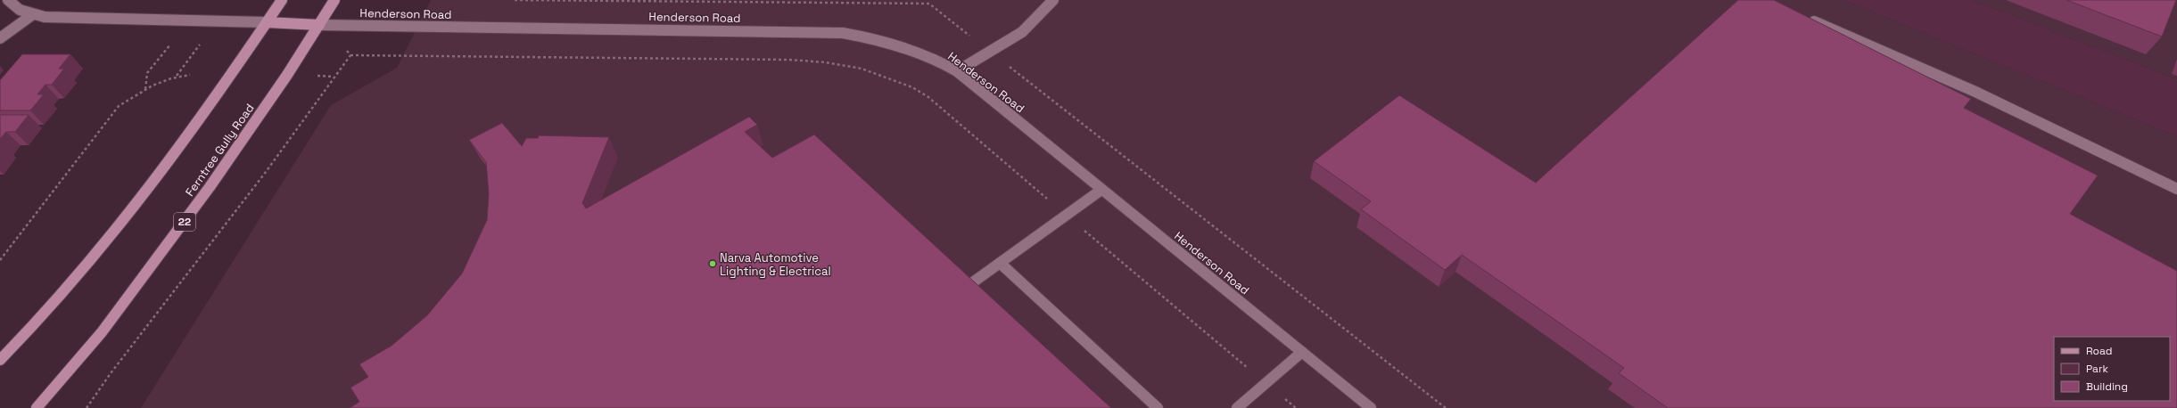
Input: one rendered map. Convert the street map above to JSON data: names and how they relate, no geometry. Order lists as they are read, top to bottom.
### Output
{
  "streets": {
    "main road": ["Ferntree Gully Road", "22"],
    "street": ["Henderson Road"]
  },
  "crossings": [
    ["Henderson Road", "Ferntree Gully Road"]
  ],
  "places": ["Narva Automotive Lighting & Electrical"],
  "legend": ["Road", "Park", "Building"]
}
